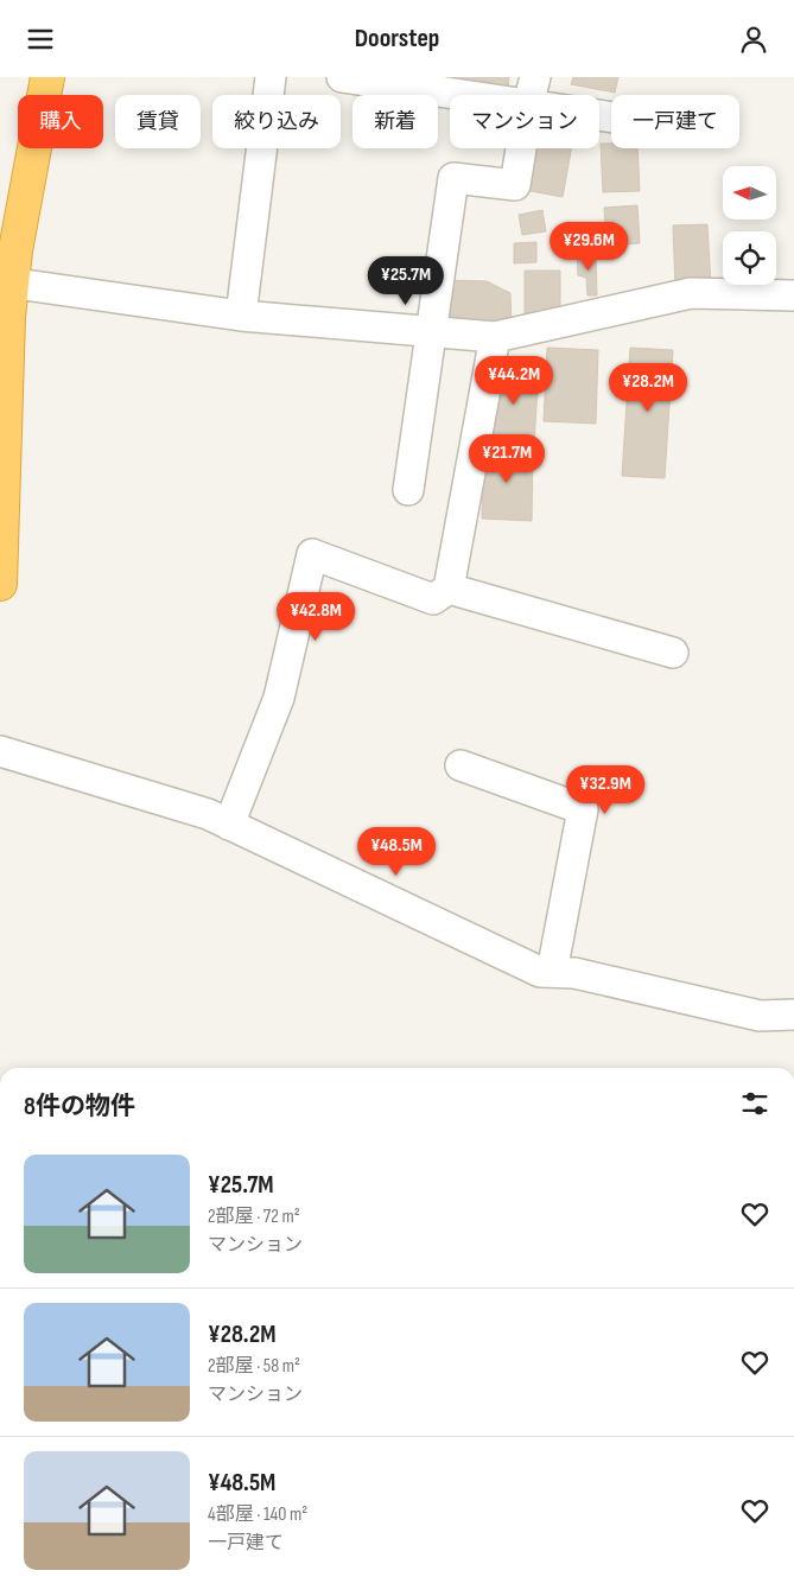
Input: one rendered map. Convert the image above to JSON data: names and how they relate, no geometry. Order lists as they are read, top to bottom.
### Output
{
  "north": "left",
  "page": {
    "header": "Doorstep",
    "chip": [
      "購入",
      "賃貸",
      "絞り込み",
      "新着",
      "マンション",
      "一戸建て"
    ],
    "price": [
      "¥29.6M",
      "¥25.7M",
      "¥44.2M",
      "¥28.2M",
      "¥21.7M",
      "¥42.8M",
      "¥32.9M",
      "¥48.5M"
    ],
    "heading": "8件の物件",
    "list": [
      {
        "name": "¥25.7M",
        "note": "2部屋 · 72 m² · マンション"
      },
      {
        "name": "¥28.2M",
        "note": "2部屋 · 58 m² · マンション"
      },
      {
        "name": "¥48.5M",
        "note": "4部屋 · 140 m² · 一戸建て"
      }
    ]
  }
}
